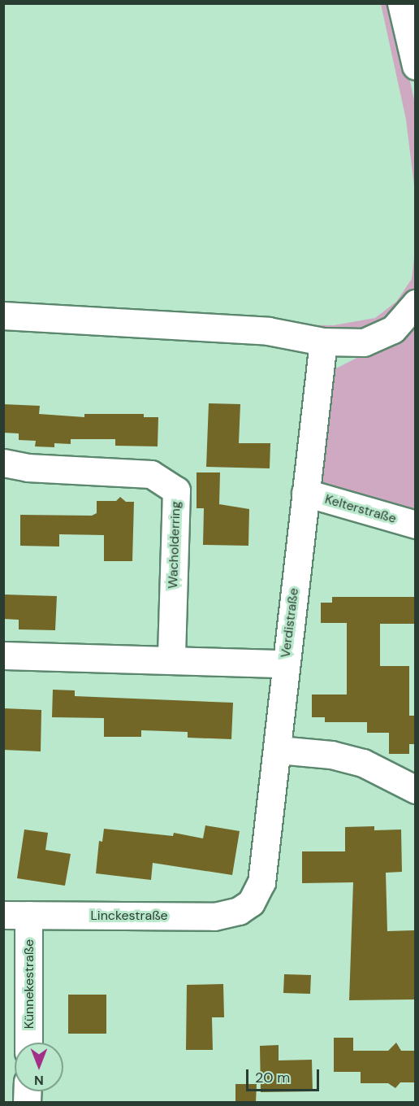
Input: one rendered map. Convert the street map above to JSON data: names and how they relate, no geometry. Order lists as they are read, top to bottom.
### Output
{
  "streets": {
    "street": [
      "Kelterstraße",
      "Wacholderring",
      "Verdistraße",
      "Linckestraße",
      "Künnekestraße"
    ]
  },
  "crossings": [
    ["Kelterstraße", "Verdistraße"],
    ["Verdistraße", "Linckestraße"],
    ["Linckestraße", "Künnekestraße"]
  ],
  "scale_bar": "20 m",
  "north": "bottom"
}
